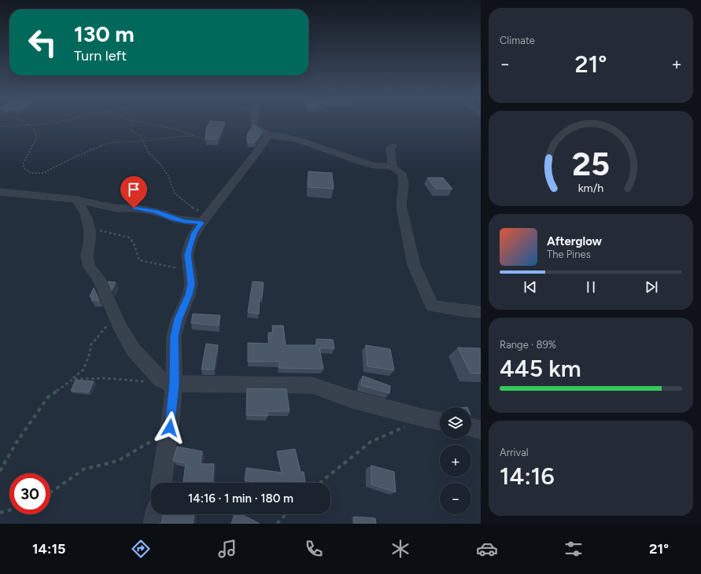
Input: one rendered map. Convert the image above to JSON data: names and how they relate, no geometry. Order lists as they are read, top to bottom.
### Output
{
  "page": {
    "tile": [
      "Climate",
      ["Range · 89%", "445 km"],
      ["Arrival", "14:16"]
    ],
    "turn": ["130 m", "Turn left"],
    "heat": ["−", "21°", "+"],
    "song": ["Afterglow", "The Pines"],
    "map_buttons": ["+", "−"],
    "limit": "30",
    "trip": "14:16 · 1 min · 180 m",
    "tabs": ["14:15", "21°"],
    "gauge": ["25", "km/h"]
  }
}
